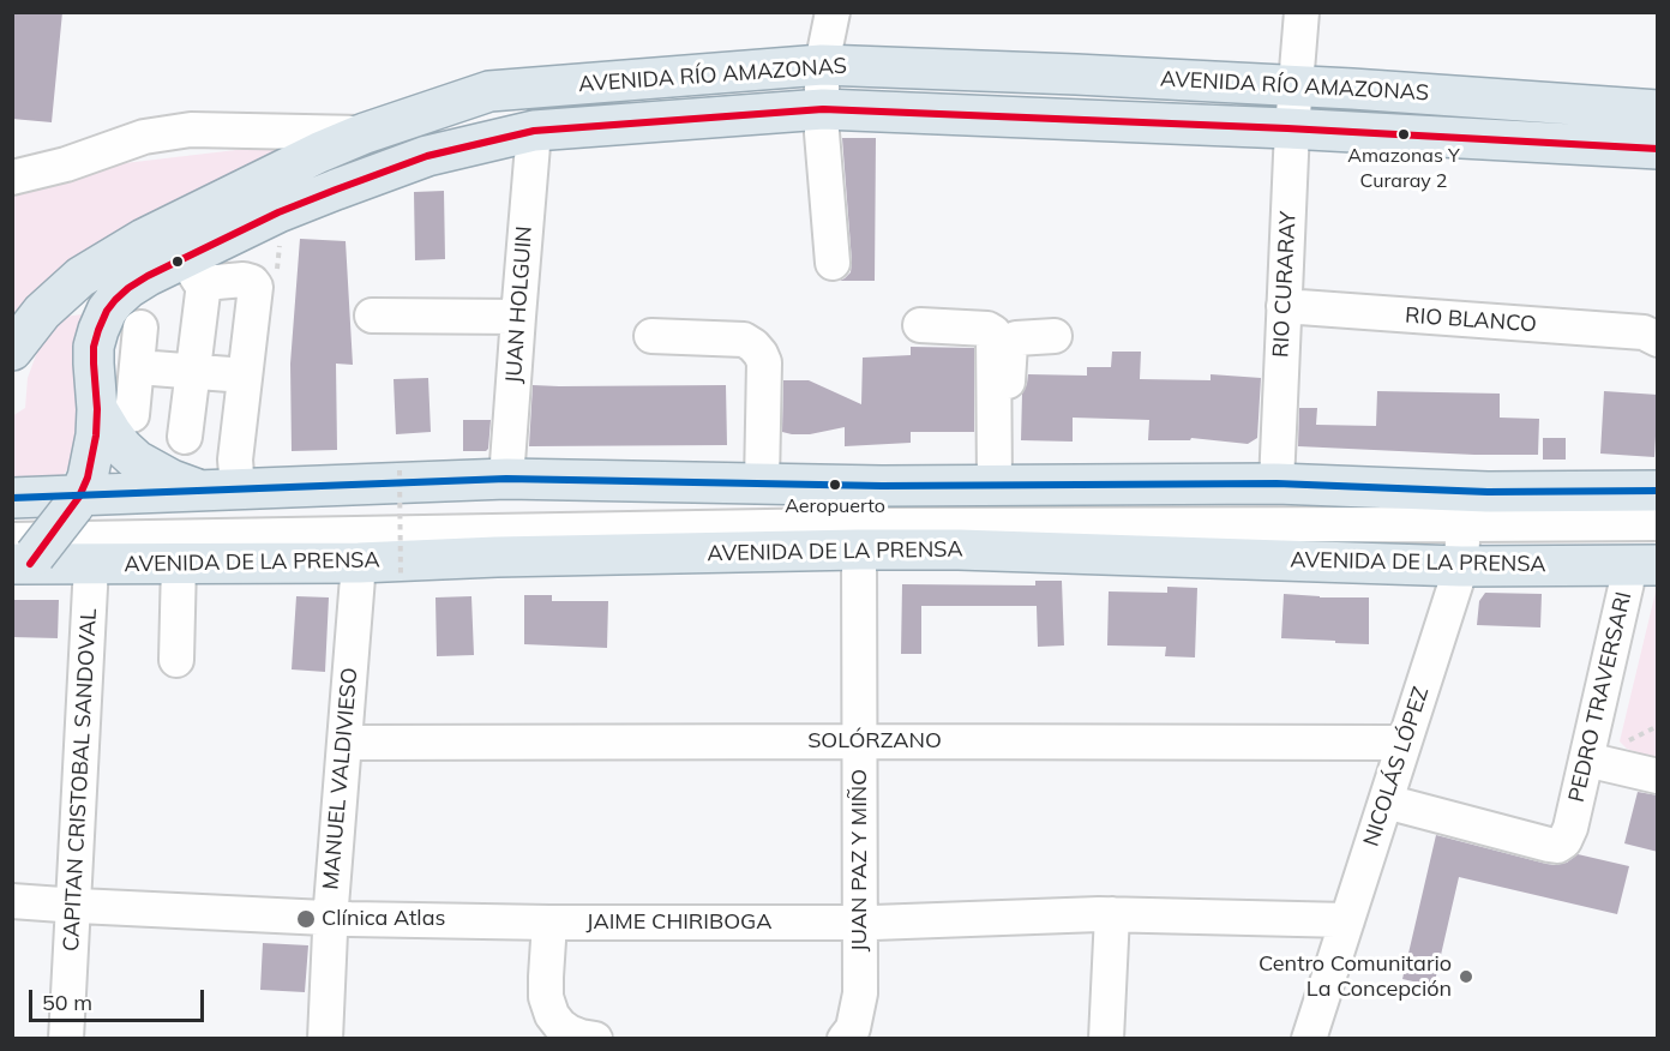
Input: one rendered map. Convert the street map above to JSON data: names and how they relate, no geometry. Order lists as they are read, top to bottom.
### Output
{
  "streets": {
    "main road": ["AVENIDA RÍO AMAZONAS", "AVENIDA DE LA PRENSA"],
    "street": [
      "RIO CURARAY",
      "JUAN HOLGUIN",
      "RIO BLANCO",
      "PEDRO TRAVERSARI",
      "SOLÓRZANO",
      "NICOLÁS LÓPEZ",
      "MANUEL VALDIVIESO",
      "CAPITAN CRISTOBAL SANDOVAL",
      "JUAN PAZ Y MIÑO",
      "JAIME CHIRIBOGA"
    ]
  },
  "crossings": [
    ["AVENIDA RÍO AMAZONAS", "RIO CURARAY"],
    ["AVENIDA RÍO AMAZONAS", "JUAN HOLGUIN"],
    ["AVENIDA RÍO AMAZONAS", "AVENIDA DE LA PRENSA"],
    ["RIO CURARAY", "RIO BLANCO"],
    ["RIO CURARAY", "AVENIDA DE LA PRENSA"],
    ["JUAN HOLGUIN", "AVENIDA DE LA PRENSA"],
    ["AVENIDA DE LA PRENSA", "PEDRO TRAVERSARI"],
    ["AVENIDA DE LA PRENSA", "NICOLÁS LÓPEZ"],
    ["AVENIDA DE LA PRENSA", "MANUEL VALDIVIESO"],
    ["AVENIDA DE LA PRENSA", "CAPITAN CRISTOBAL SANDOVAL"],
    ["AVENIDA DE LA PRENSA", "JUAN PAZ Y MIÑO"],
    ["PEDRO TRAVERSARI", "NICOLÁS LÓPEZ"],
    ["SOLÓRZANO", "NICOLÁS LÓPEZ"],
    ["SOLÓRZANO", "MANUEL VALDIVIESO"],
    ["SOLÓRZANO", "JUAN PAZ Y MIÑO"],
    ["NICOLÁS LÓPEZ", "JAIME CHIRIBOGA"],
    ["MANUEL VALDIVIESO", "JAIME CHIRIBOGA"],
    ["CAPITAN CRISTOBAL SANDOVAL", "JAIME CHIRIBOGA"],
    ["JUAN PAZ Y MIÑO", "JAIME CHIRIBOGA"]
  ],
  "places": [
    "Amazonas Y Curaray 2",
    "Aeropuerto",
    "Clínica Atlas",
    "Centro Comunitario La Concepción"
  ],
  "scale_bar": "50 m"
}
